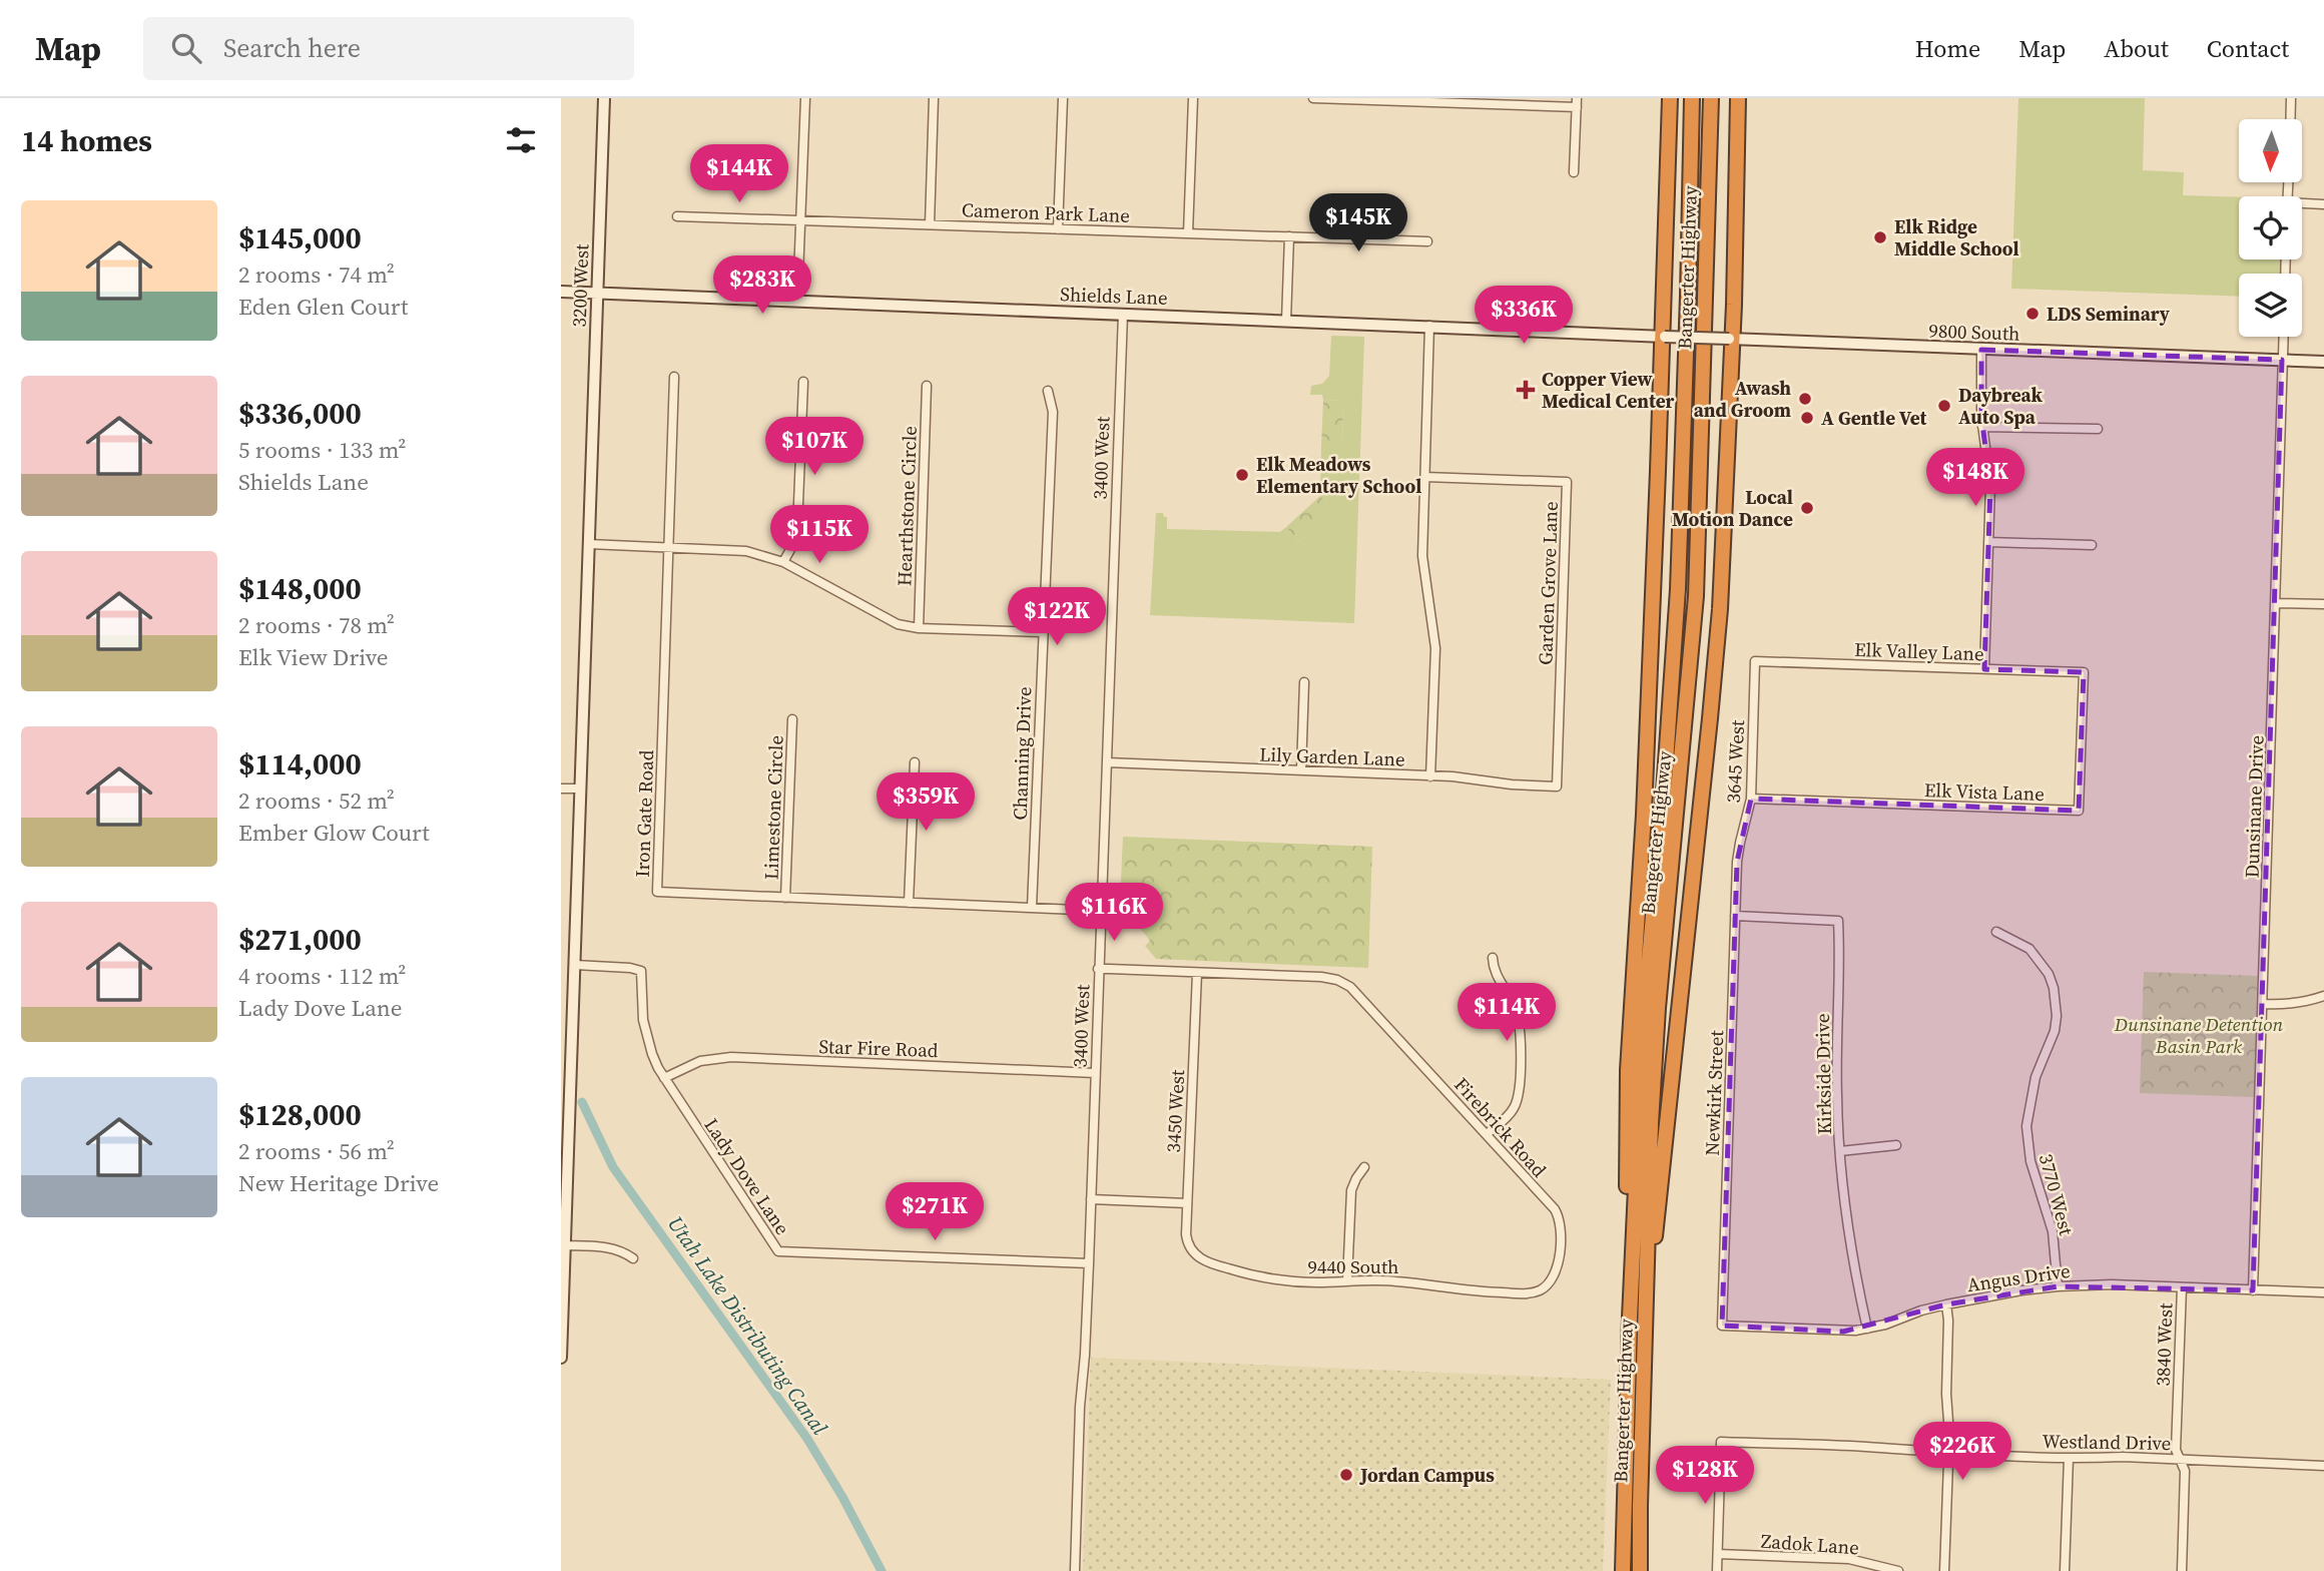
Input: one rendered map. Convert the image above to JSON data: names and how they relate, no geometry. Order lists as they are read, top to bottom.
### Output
{
  "streets": {
    "highway": ["Bangerter Highway"],
    "main road": ["3200 West", "Shields Lane", "9800 South"],
    "street": [
      "Cameron Park Lane",
      "3400 West",
      "Hearthstone Circle",
      "Garden Grove Lane",
      "Elk Valley Lane",
      "Channing Drive",
      "Lily Garden Lane",
      "3645 West",
      "Elk Vista Lane",
      "Dunsinane Drive",
      "Limestone Circle",
      "Iron Gate Road",
      "Star Fire Road",
      "Kirkside Drive",
      "Newkirk Street",
      "3450 West",
      "Firebrick Road",
      "Lady Dove Lane",
      "3770 West",
      "9440 South",
      "Angus Drive",
      "3840 West",
      "Westland Drive",
      "Zadok Lane"
    ]
  },
  "crossings": [
    ["3200 West", "Shields Lane"],
    ["3200 West", "Lady Dove Lane"],
    ["Shields Lane", "9800 South"],
    ["Shields Lane", "3400 West"],
    ["9800 South", "Dunsinane Drive"],
    ["3400 West", "Lily Garden Lane"],
    ["3400 West", "Iron Gate Road"],
    ["3400 West", "Star Fire Road"],
    ["3400 West", "Firebrick Road"],
    ["3400 West", "Lady Dove Lane"],
    ["Garden Grove Lane", "Lily Garden Lane"],
    ["Elk Valley Lane", "3645 West"],
    ["Elk Valley Lane", "Elk Vista Lane"],
    ["Channing Drive", "Iron Gate Road"],
    ["3645 West", "Elk Vista Lane"],
    ["3645 West", "Newkirk Street"],
    ["Dunsinane Drive", "Angus Drive"],
    ["Limestone Circle", "Iron Gate Road"],
    ["Star Fire Road", "Lady Dove Lane"],
    ["Kirkside Drive", "Newkirk Street"],
    ["Kirkside Drive", "Angus Drive"],
    ["Newkirk Street", "Angus Drive"],
    ["3450 West", "Firebrick Road"],
    ["3450 West", "9440 South"],
    ["Firebrick Road", "9440 South"],
    ["3770 West", "Angus Drive"],
    ["Angus Drive", "3840 West"],
    ["3840 West", "Westland Drive"],
    ["Westland Drive", "Zadok Lane"]
  ],
  "water": ["Utah Lake Distributing Canal"],
  "parks": ["Dunsinane Detention Basin Park"],
  "places": {
    "other": [
      "Elk Ridge Middle School",
      "LDS Seminary",
      "Awash and Groom",
      "Daybreak Auto Spa",
      "A Gentle Vet",
      "Elk Meadows Elementary School",
      "Local Motion Dance",
      "Jordan Campus"
    ],
    "health": ["Copper View Medical Center"]
  },
  "north": "bottom",
  "page": {
    "header": "Map",
    "search": "Search here",
    "nav": [
      "Home",
      "Map",
      "About",
      "Contact"
    ],
    "heading": "14 homes",
    "price": [
      "$144K",
      "$145K",
      "$283K",
      "$336K",
      "$107K",
      "$148K",
      "$115K",
      "$122K",
      "$359K",
      "$116K",
      "$114K",
      "$271K",
      "$226K",
      "$128K"
    ],
    "list": [
      {
        "name": "$145,000",
        "note": "2 rooms · 74 m² · Eden Glen Court"
      },
      {
        "name": "$336,000",
        "note": "5 rooms · 133 m² · Shields Lane"
      },
      {
        "name": "$148,000",
        "note": "2 rooms · 78 m² · Elk View Drive"
      },
      {
        "name": "$114,000",
        "note": "2 rooms · 52 m² · Ember Glow Court"
      },
      {
        "name": "$271,000",
        "note": "4 rooms · 112 m² · Lady Dove Lane"
      },
      {
        "name": "$128,000",
        "note": "2 rooms · 56 m² · New Heritage Drive"
      }
    ]
  }
}
